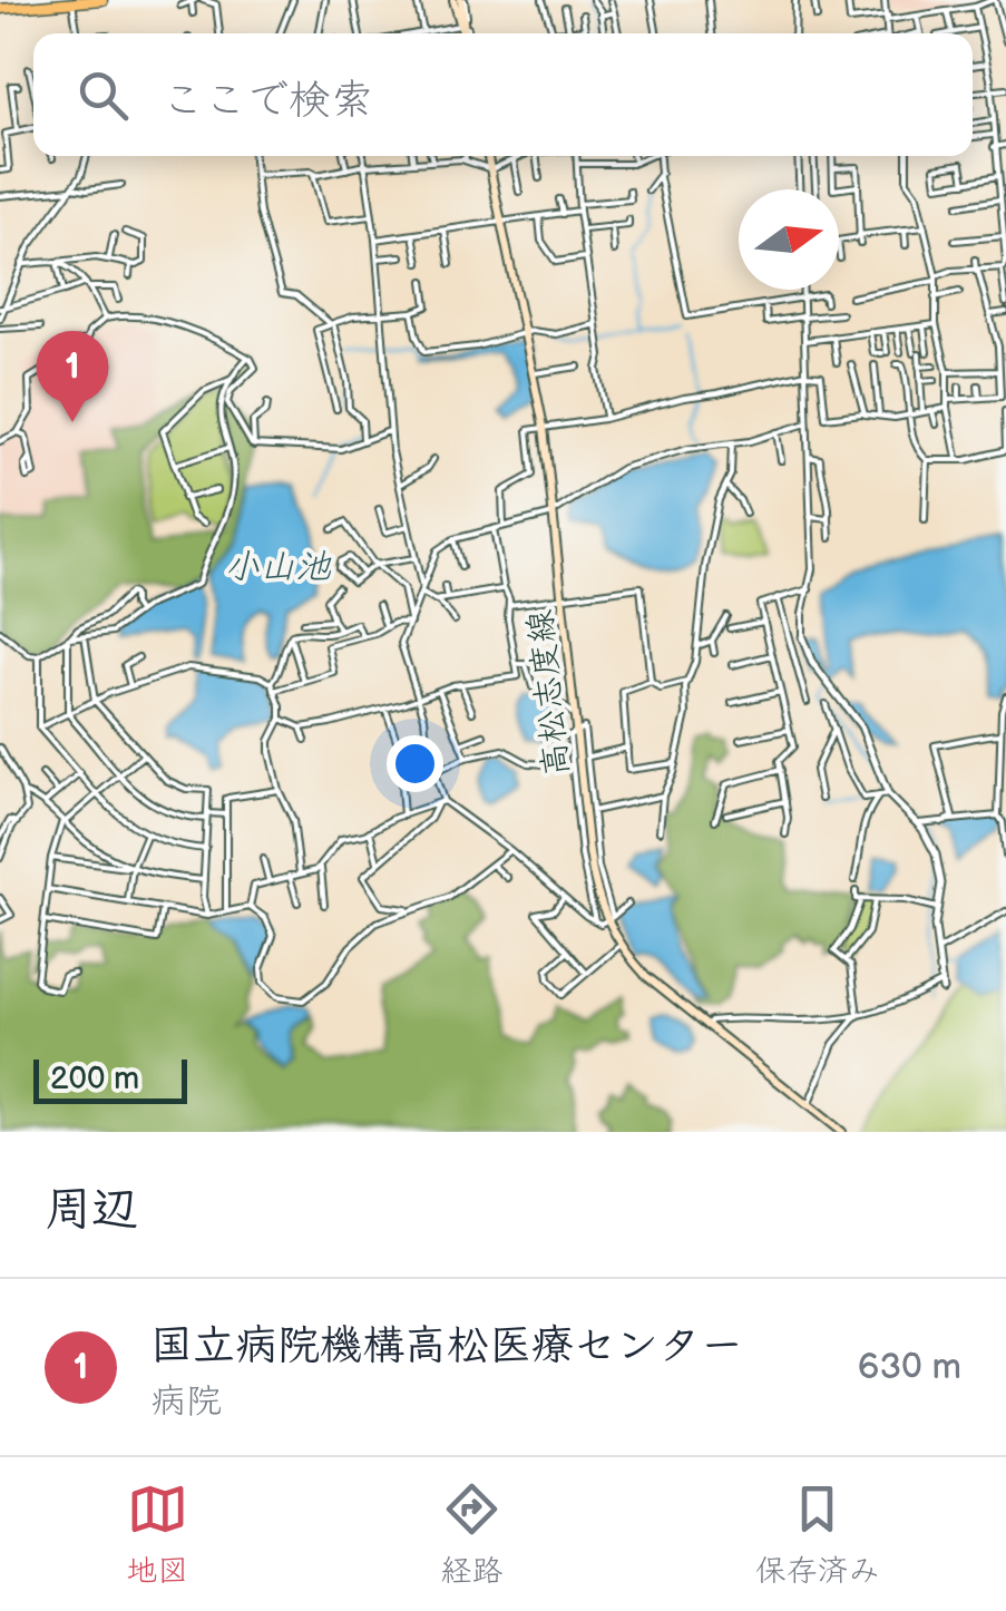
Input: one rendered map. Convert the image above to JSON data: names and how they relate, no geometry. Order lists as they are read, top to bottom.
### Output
{
  "streets": {
    "main road": ["高松志度線"]
  },
  "water": ["小山池"],
  "scale_bar": "200 m",
  "north": "right",
  "page": {
    "search": "ここで検索",
    "pins": "1",
    "scale": "200 m",
    "heading": "周辺",
    "list": [
      {
        "mark": "1",
        "name": "国立病院機構高松医療センター",
        "note": "病院",
        "value": "630 m"
      }
    ],
    "nav": ["地図", "経路", "保存済み"]
  }
}
